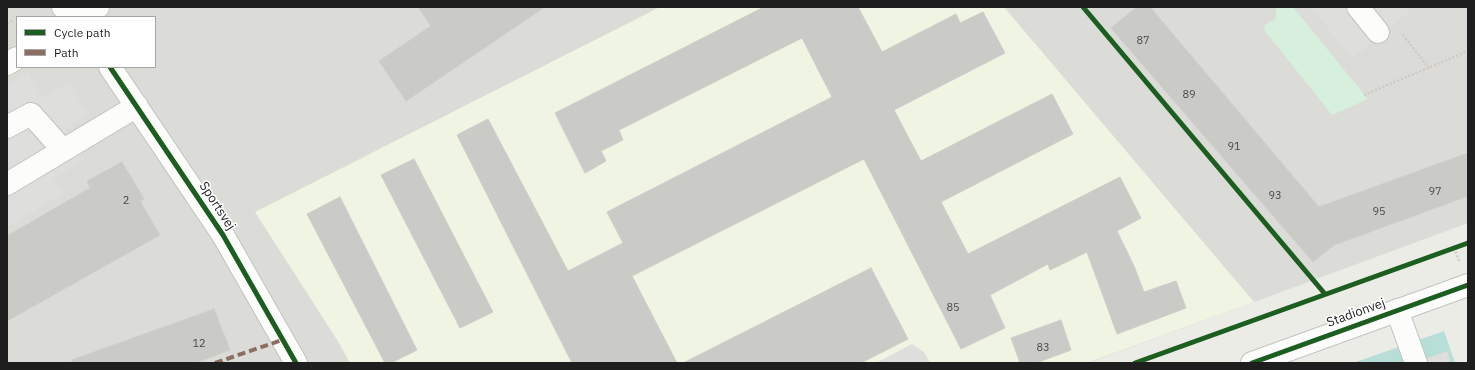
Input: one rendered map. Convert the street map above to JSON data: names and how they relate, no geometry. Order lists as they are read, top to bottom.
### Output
{
  "streets": {
    "street": ["Sportsvej", "Stadionvej"]
  },
  "house_numbers": [
    "87",
    "89",
    "91",
    "97",
    "93",
    "2",
    "95",
    "85",
    "12",
    "83"
  ],
  "legend": ["Cycle path", "Path"]
}
